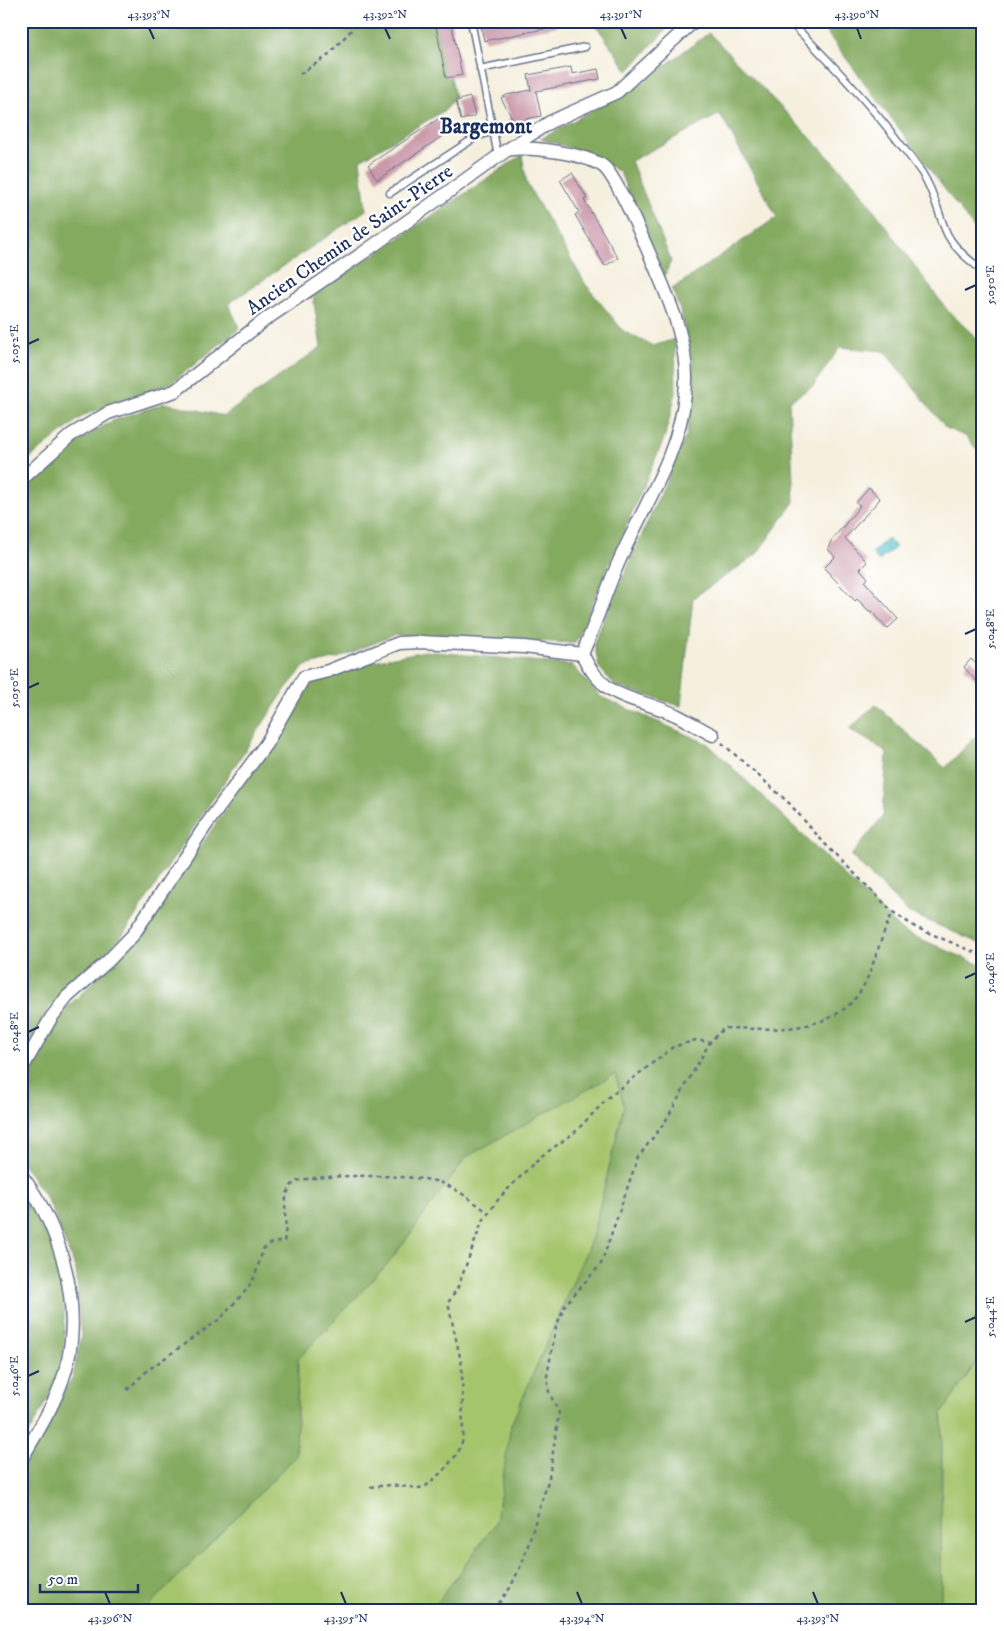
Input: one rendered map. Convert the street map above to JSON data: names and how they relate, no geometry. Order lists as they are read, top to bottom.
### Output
{
  "streets": {
    "street": ["Ancien Chemin de Saint-Pierre"]
  },
  "districts": ["Bargemont"],
  "scale_bar": "50 m",
  "coordinates": [
    "43.393°N",
    "43.392°N",
    "43.391°N",
    "43.390°N",
    "5.050°E",
    "5.052°E",
    "5.048°E",
    "5.046°E",
    "5.044°E",
    "43.396°N",
    "43.395°N",
    "43.394°N"
  ]
}
